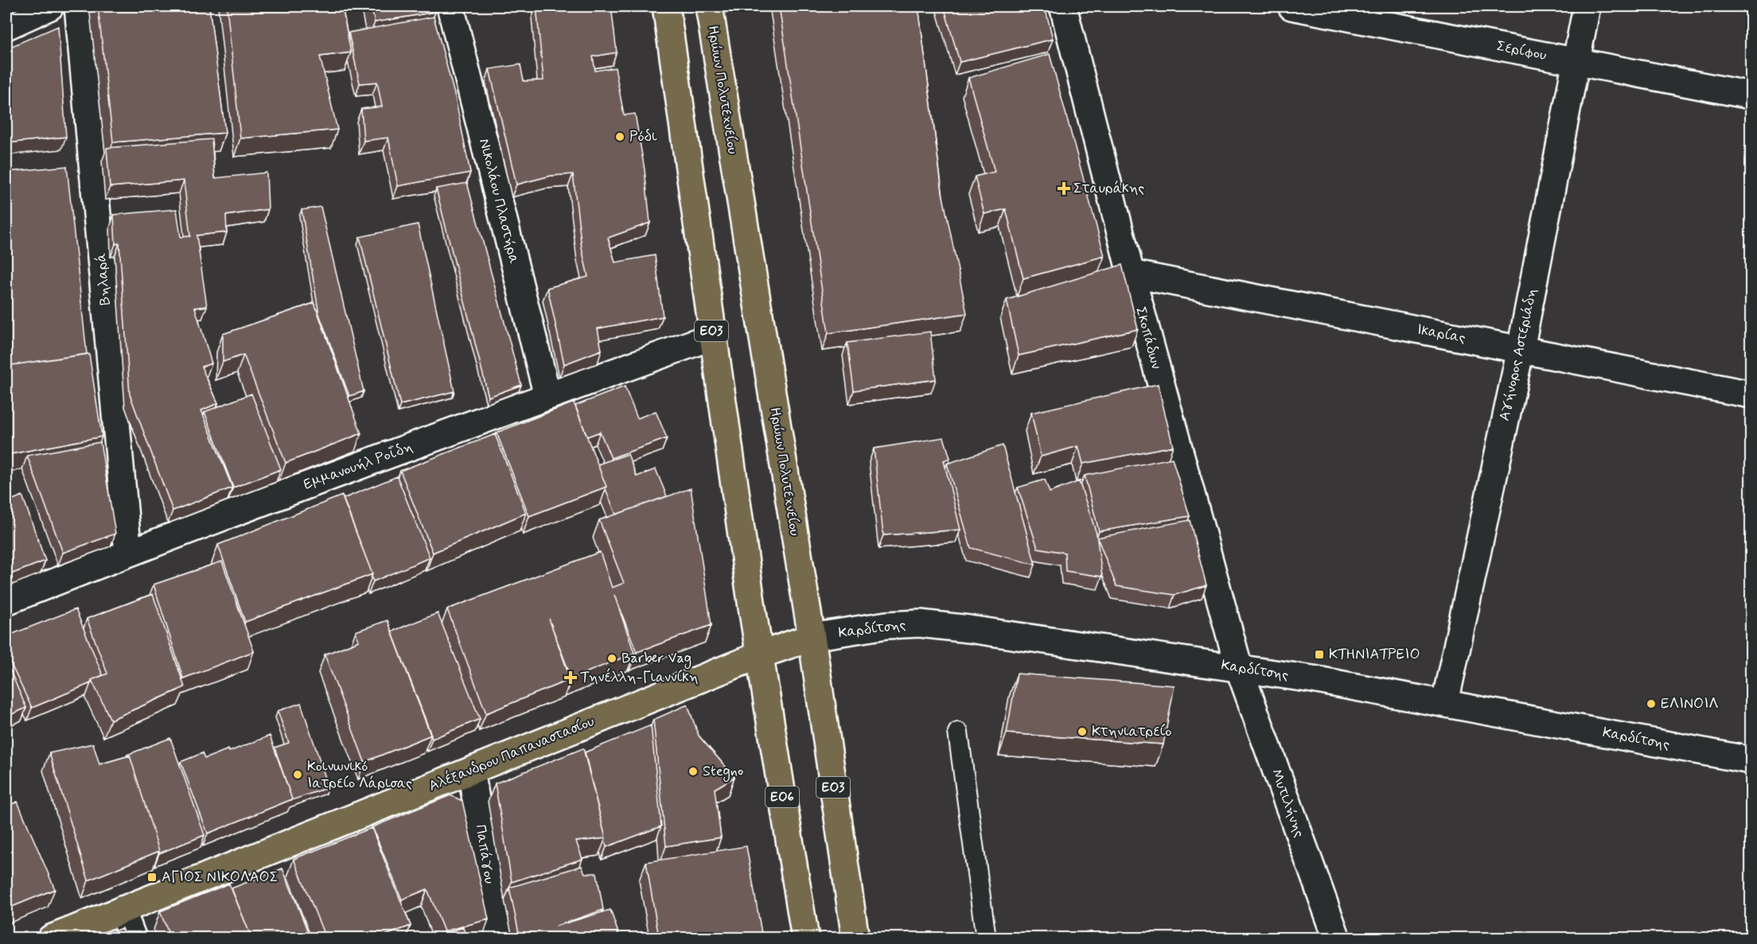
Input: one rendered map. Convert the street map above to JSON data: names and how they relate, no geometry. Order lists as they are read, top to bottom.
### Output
{
  "streets": {
    "main road": [
      "Ηρώων Πολυτεχνείου",
      "ΕΟ3",
      "Καρδίτσης",
      "Αλέξανδρου Παπαναστασίου",
      "ΕΟ6"
    ],
    "street": [
      "Σερίφου",
      "Νικολάου Πλαστήρα",
      "Βηλαρά",
      "Ικαρίας",
      "Σκοπάδων",
      "Αγήνορος Αστεριάδη",
      "Εμμανουήλ Ροΐδη",
      "Μυτιλήνης",
      "Παπάγου"
    ]
  },
  "crossings": [
    ["Σερίφου", "Αγήνορος Αστεριάδη"],
    ["Ηρώων Πολυτεχνείου", "Καρδίτσης"],
    ["Νικολάου Πλαστήρα", "Εμμανουήλ Ροΐδη"],
    ["Βηλαρά", "Εμμανουήλ Ροΐδη"],
    ["ΕΟ3", "Εμμανουήλ Ροΐδη"],
    ["ΕΟ3", "Καρδίτσης"],
    ["ΕΟ3", "Αλέξανδρου Παπαναστασίου"],
    ["ΕΟ3", "ΕΟ6"],
    ["Ικαρίας", "Σκοπάδων"],
    ["Ικαρίας", "Αγήνορος Αστεριάδη"],
    ["Σκοπάδων", "Καρδίτσης"],
    ["Σκοπάδων", "Μυτιλήνης"],
    ["Αγήνορος Αστεριάδη", "Καρδίτσης"],
    ["Καρδίτσης", "Αλέξανδρου Παπαναστασίου"],
    ["Καρδίτσης", "ΕΟ6"],
    ["Καρδίτσης", "Μυτιλήνης"],
    ["Αλέξανδρου Παπαναστασίου", "ΕΟ6"],
    ["Αλέξανδρου Παπαναστασίου", "Παπάγου"]
  ],
  "places": {
    "other": [
      "Ρόδι",
      "Barber Vag",
      "ΕΛΙΝΟΙΛ",
      "Κτηνιατρείο",
      "Stegno",
      "Κοινωνικό Ιατρείο Λάρισας"
    ],
    "health": ["Σταυράκης", "Τηνέλλη-Γιαννίκη"],
    "transit": ["ΚΤΗΝΙΑΤΡΕΙΟ", "ΑΓΙΟΣ ΝΙΚΟΛΑΟΣ"]
  }
}
